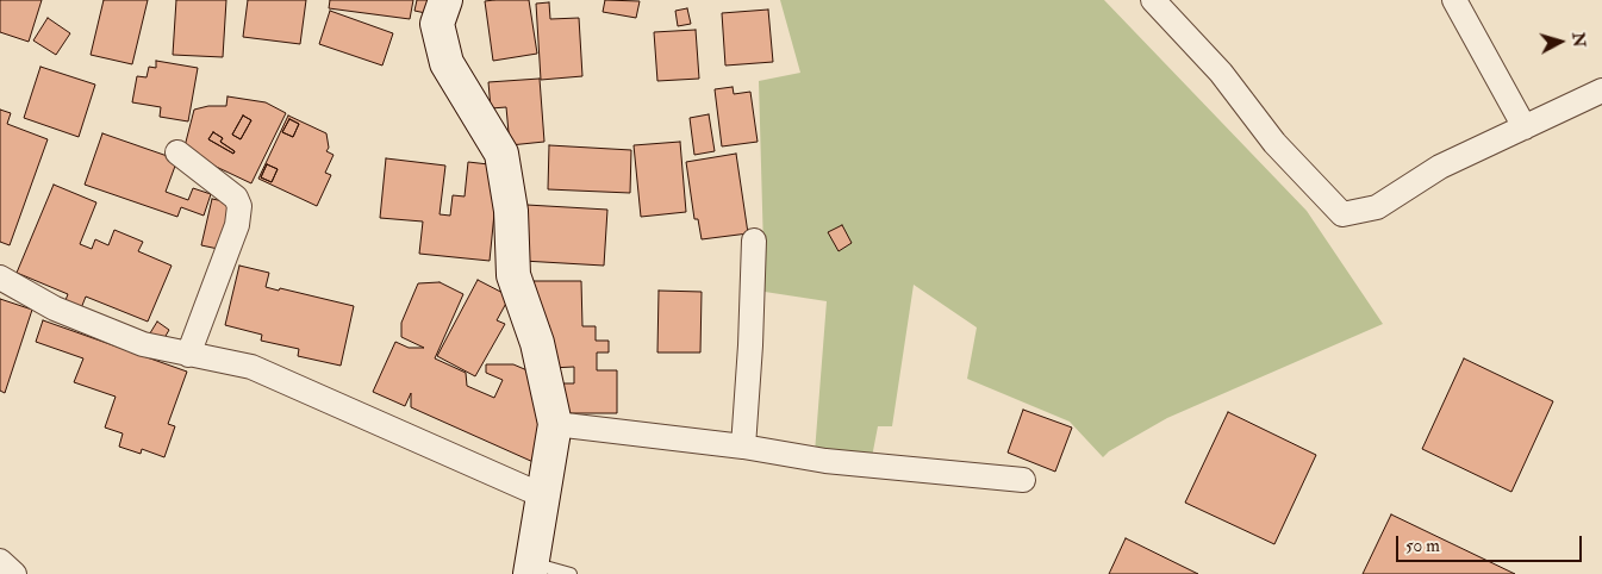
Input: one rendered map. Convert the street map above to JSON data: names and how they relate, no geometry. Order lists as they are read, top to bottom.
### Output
{
  "scale_bar": "50 m",
  "north": "right"
}
